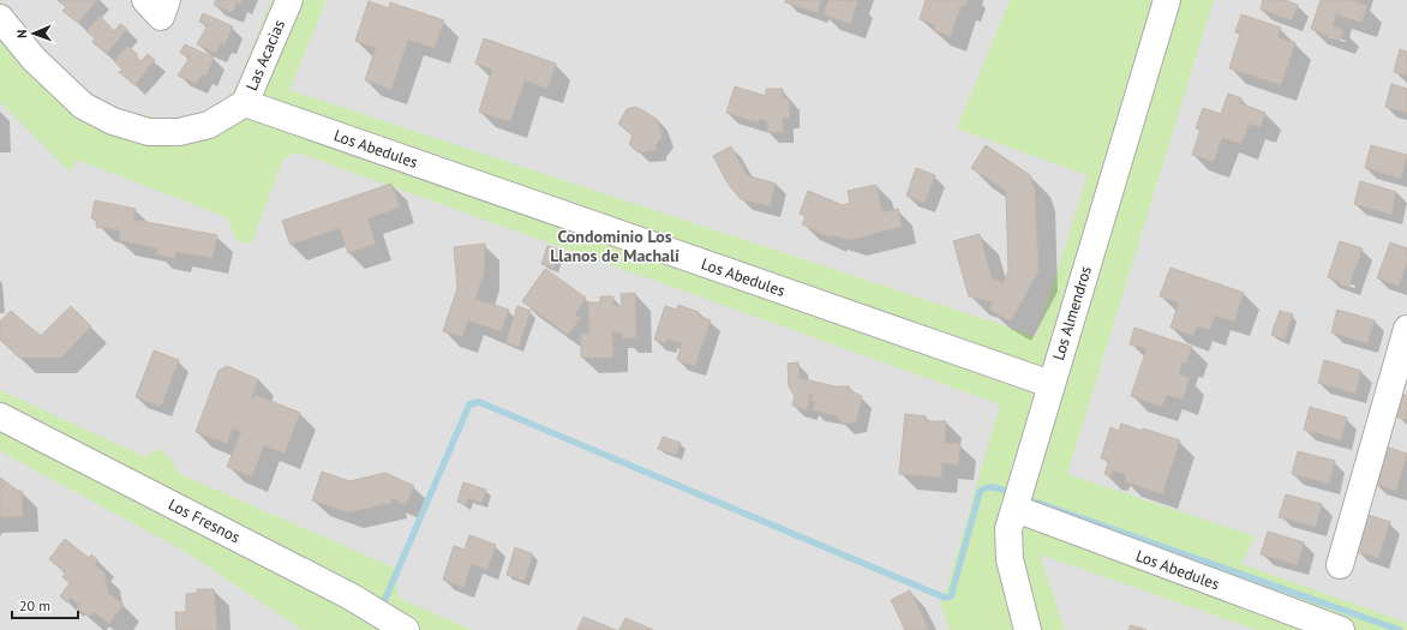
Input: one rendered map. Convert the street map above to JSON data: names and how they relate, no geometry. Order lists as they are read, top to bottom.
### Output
{
  "streets": {
    "street": [
      "Las Acacias",
      "Los Abedules",
      "Los Almendros",
      "Los Fresnos"
    ]
  },
  "crossings": [
    ["Las Acacias", "Los Abedules"],
    ["Los Abedules", "Los Almendros"]
  ],
  "districts": ["Condominio Los Llanos de Machalí"],
  "scale_bar": "20 m",
  "north": "left"
}
